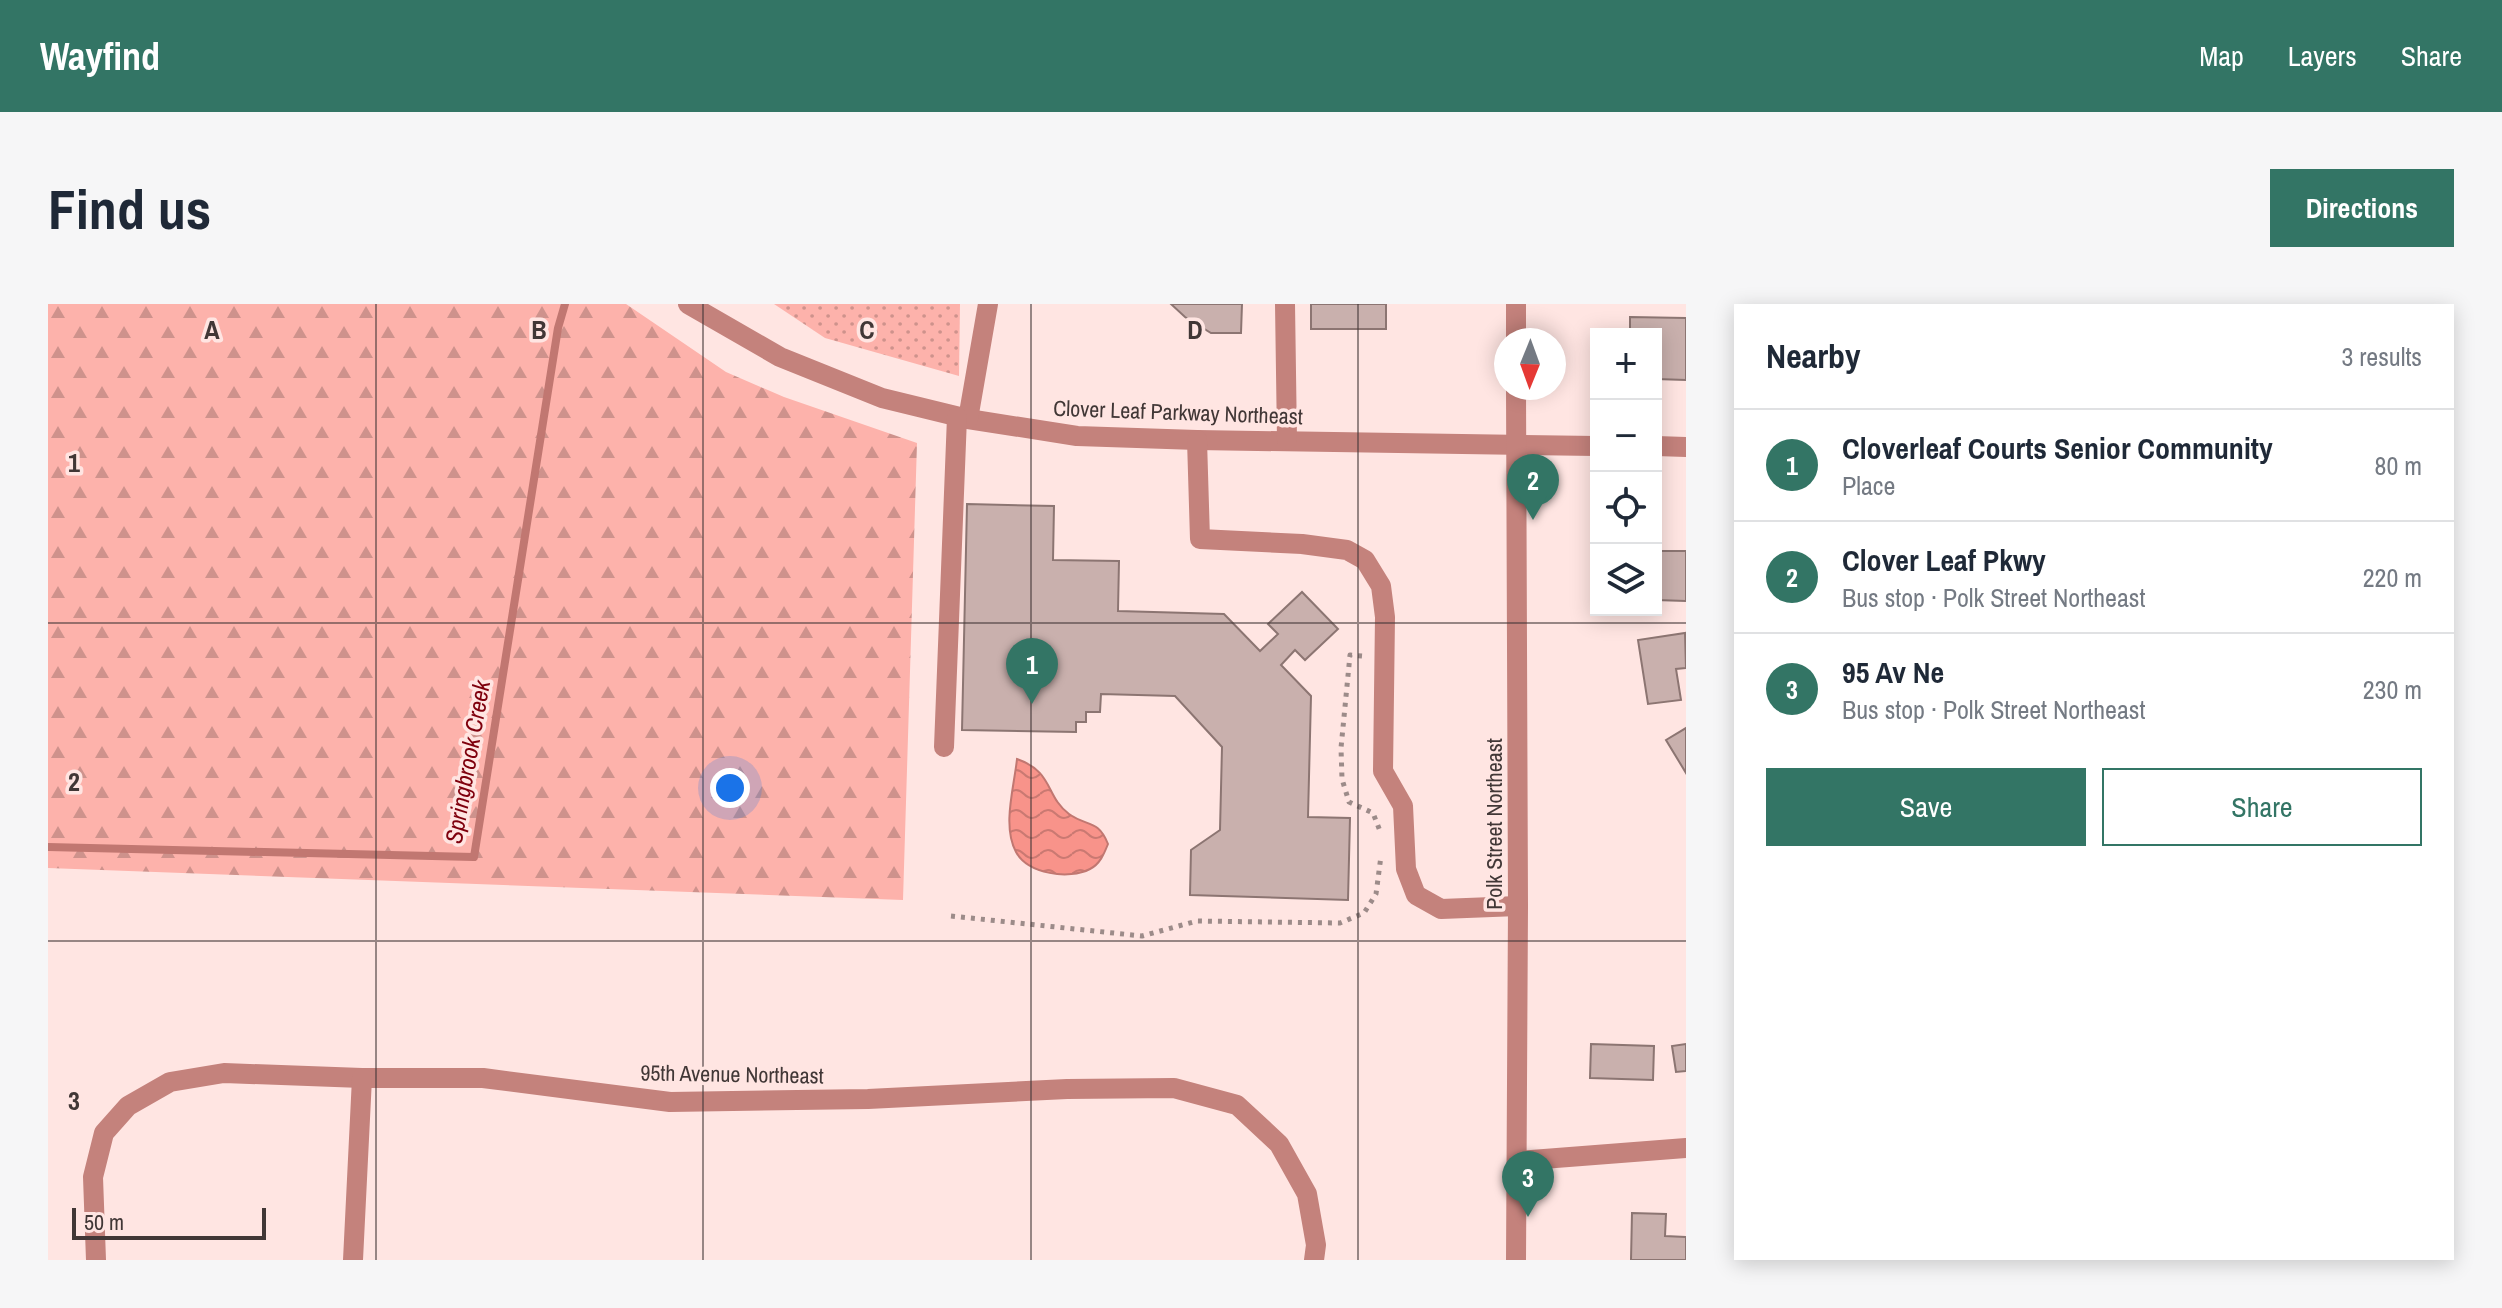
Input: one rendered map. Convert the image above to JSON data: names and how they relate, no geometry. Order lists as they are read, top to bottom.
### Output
{
  "streets": {
    "street": ["Clover Leaf Parkway Northeast", "Polk Street Northeast", "95th Avenue Northeast"]
  },
  "crossings": [
    ["Clover Leaf Parkway Northeast", "Polk Street Northeast"]
  ],
  "water": ["Springbrook Creek"],
  "scale_bar": "50 m",
  "north": "bottom",
  "page": {
    "header": "Wayfind",
    "nav": ["Map", "Layers", "Share"],
    "buttons": [
      "Directions",
      ["Save", "Share"]
    ],
    "title": "Find us",
    "heading": ["Nearby", "3 results"],
    "map_buttons": ["+", "−"],
    "list": [
      {
        "mark": "1",
        "name": "Cloverleaf Courts Senior Community",
        "note": "Place",
        "value": "80 m"
      },
      {
        "mark": "2",
        "name": "Clover Leaf Pkwy",
        "note": "Bus stop · Polk Street Northeast",
        "value": "220 m"
      },
      {
        "mark": "3",
        "name": "95 Av Ne",
        "note": "Bus stop · Polk Street Northeast",
        "value": "230 m"
      }
    ],
    "pins": ["2", "1", "3"],
    "scale": "50 m"
  },
  "grid": {
    "columns": [
      "A",
      "B",
      "C",
      "D"
    ],
    "rows": ["1", "2", "3"]
  }
}
